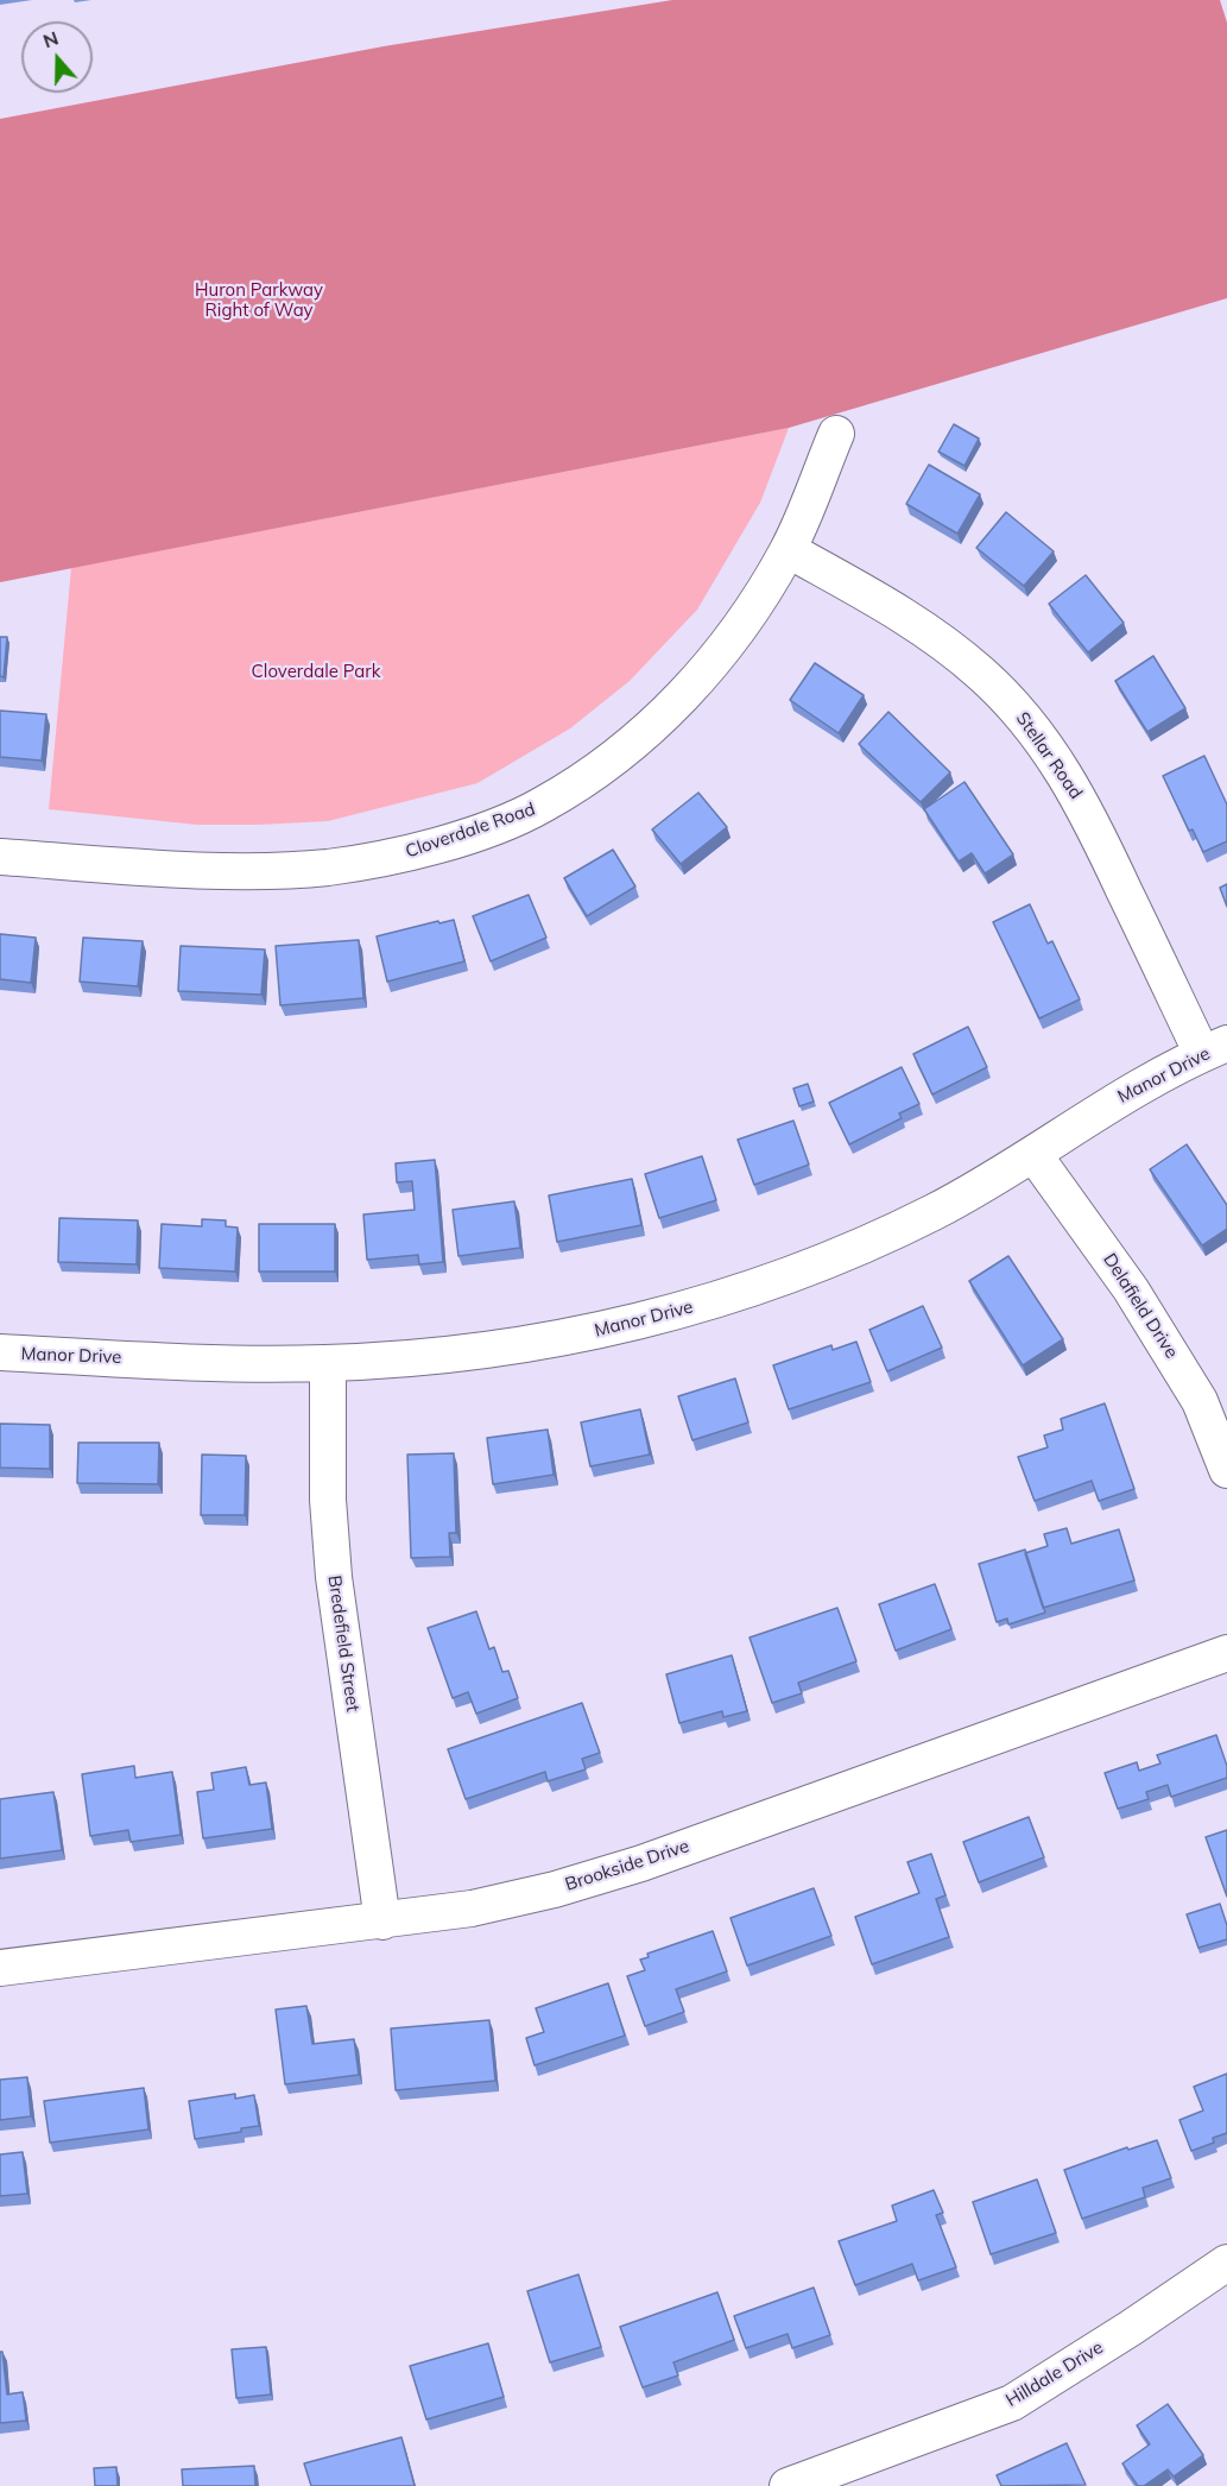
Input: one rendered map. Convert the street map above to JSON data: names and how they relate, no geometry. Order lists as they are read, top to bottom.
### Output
{
  "streets": {
    "street": [
      "Stellar Road",
      "Cloverdale Road",
      "Manor Drive",
      "Delafield Drive",
      "Bredefield Street",
      "Brookside Drive",
      "Hilldale Drive"
    ]
  },
  "crossings": [
    ["Stellar Road", "Cloverdale Road"],
    ["Stellar Road", "Manor Drive"],
    ["Manor Drive", "Delafield Drive"],
    ["Manor Drive", "Bredefield Street"],
    ["Bredefield Street", "Brookside Drive"]
  ],
  "parks": ["Huron Parkway Right of Way", "Cloverdale Park"],
  "north": "top"
}
